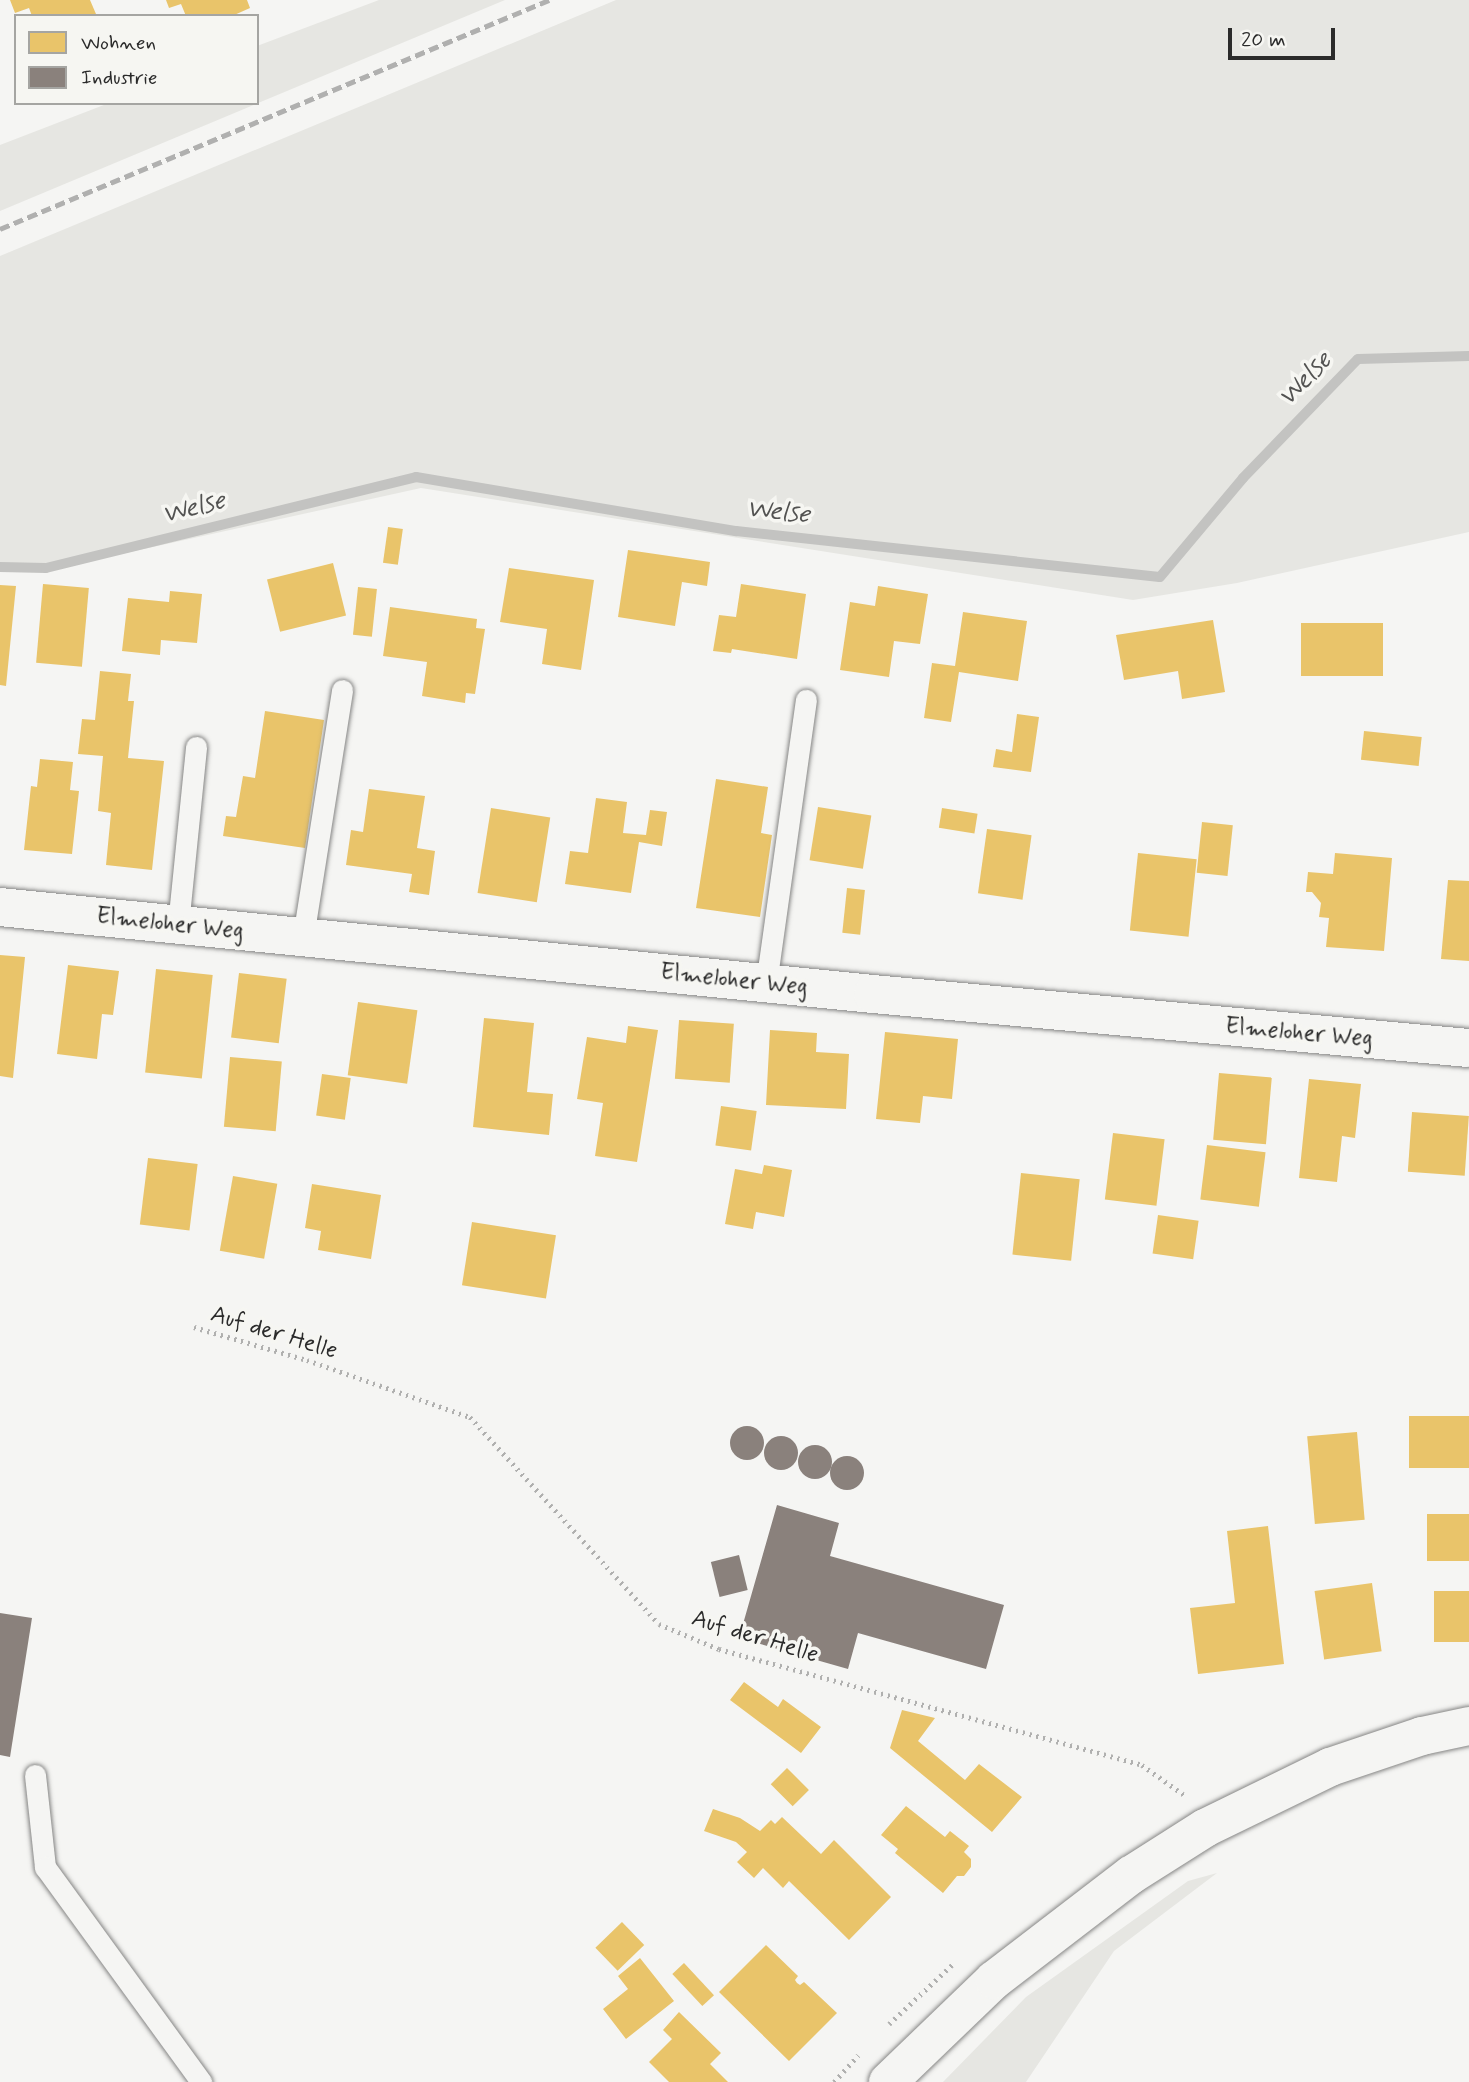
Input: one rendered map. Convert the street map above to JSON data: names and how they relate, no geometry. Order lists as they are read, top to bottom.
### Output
{
  "streets": {
    "street": ["Elmeloher Weg"],
    "path": ["Auf der Helle"]
  },
  "water": ["Welse"],
  "legend": ["Wohnen", "Industrie"],
  "scale_bar": "20 m"
}
